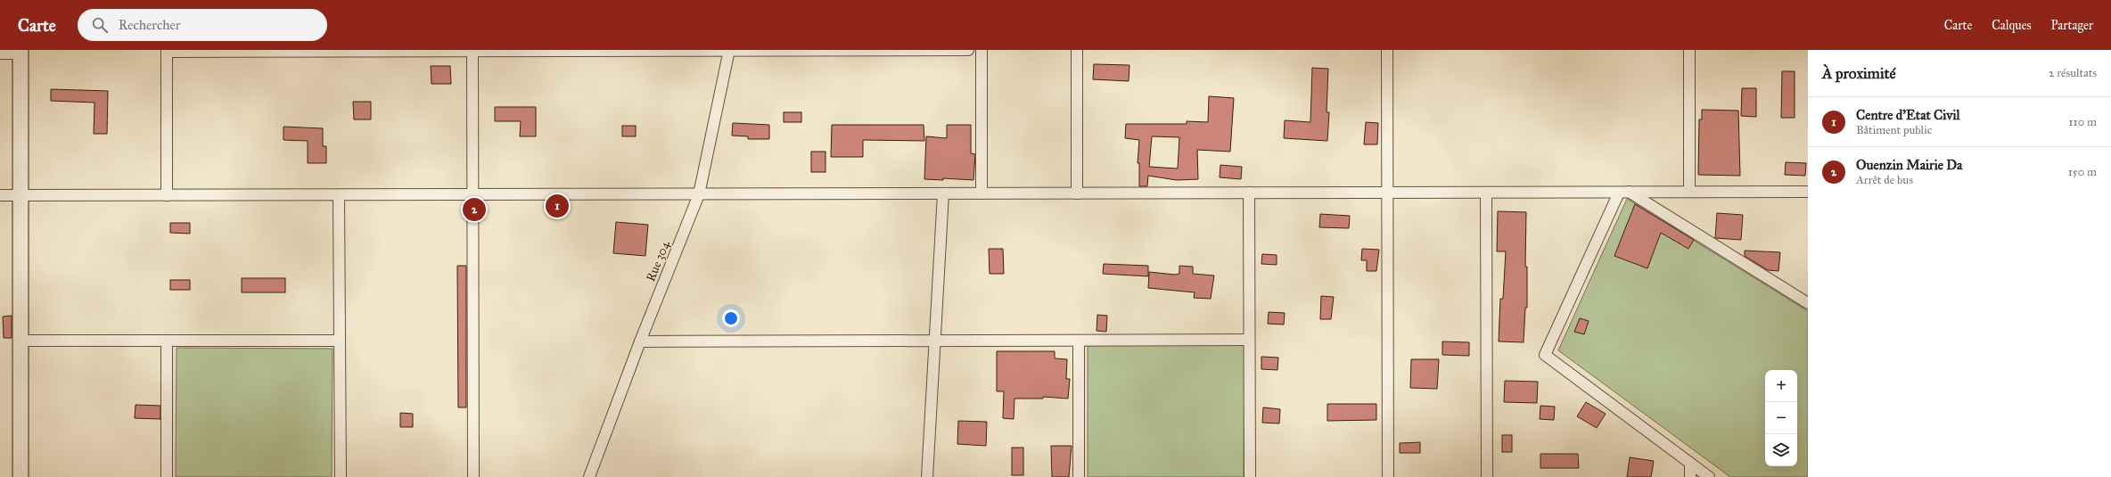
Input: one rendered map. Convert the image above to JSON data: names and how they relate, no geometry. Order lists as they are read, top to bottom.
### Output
{
  "streets": {
    "street": ["Rue 304"]
  },
  "page": {
    "header": "Carte",
    "search": "Rechercher",
    "nav": ["Carte", "Calques", "Partager"],
    "heading": ["À proximité", "2 résultats"],
    "list": [
      {
        "mark": "1",
        "name": "Centre d'Etat Civil",
        "note": "Bâtiment public",
        "value": "110 m"
      },
      {
        "mark": "2",
        "name": "Ouenzin Mairie Da",
        "note": "Arrêt de bus",
        "value": "150 m"
      }
    ],
    "pins": ["1", "2"],
    "map_buttons": ["+", "−"]
  }
}
